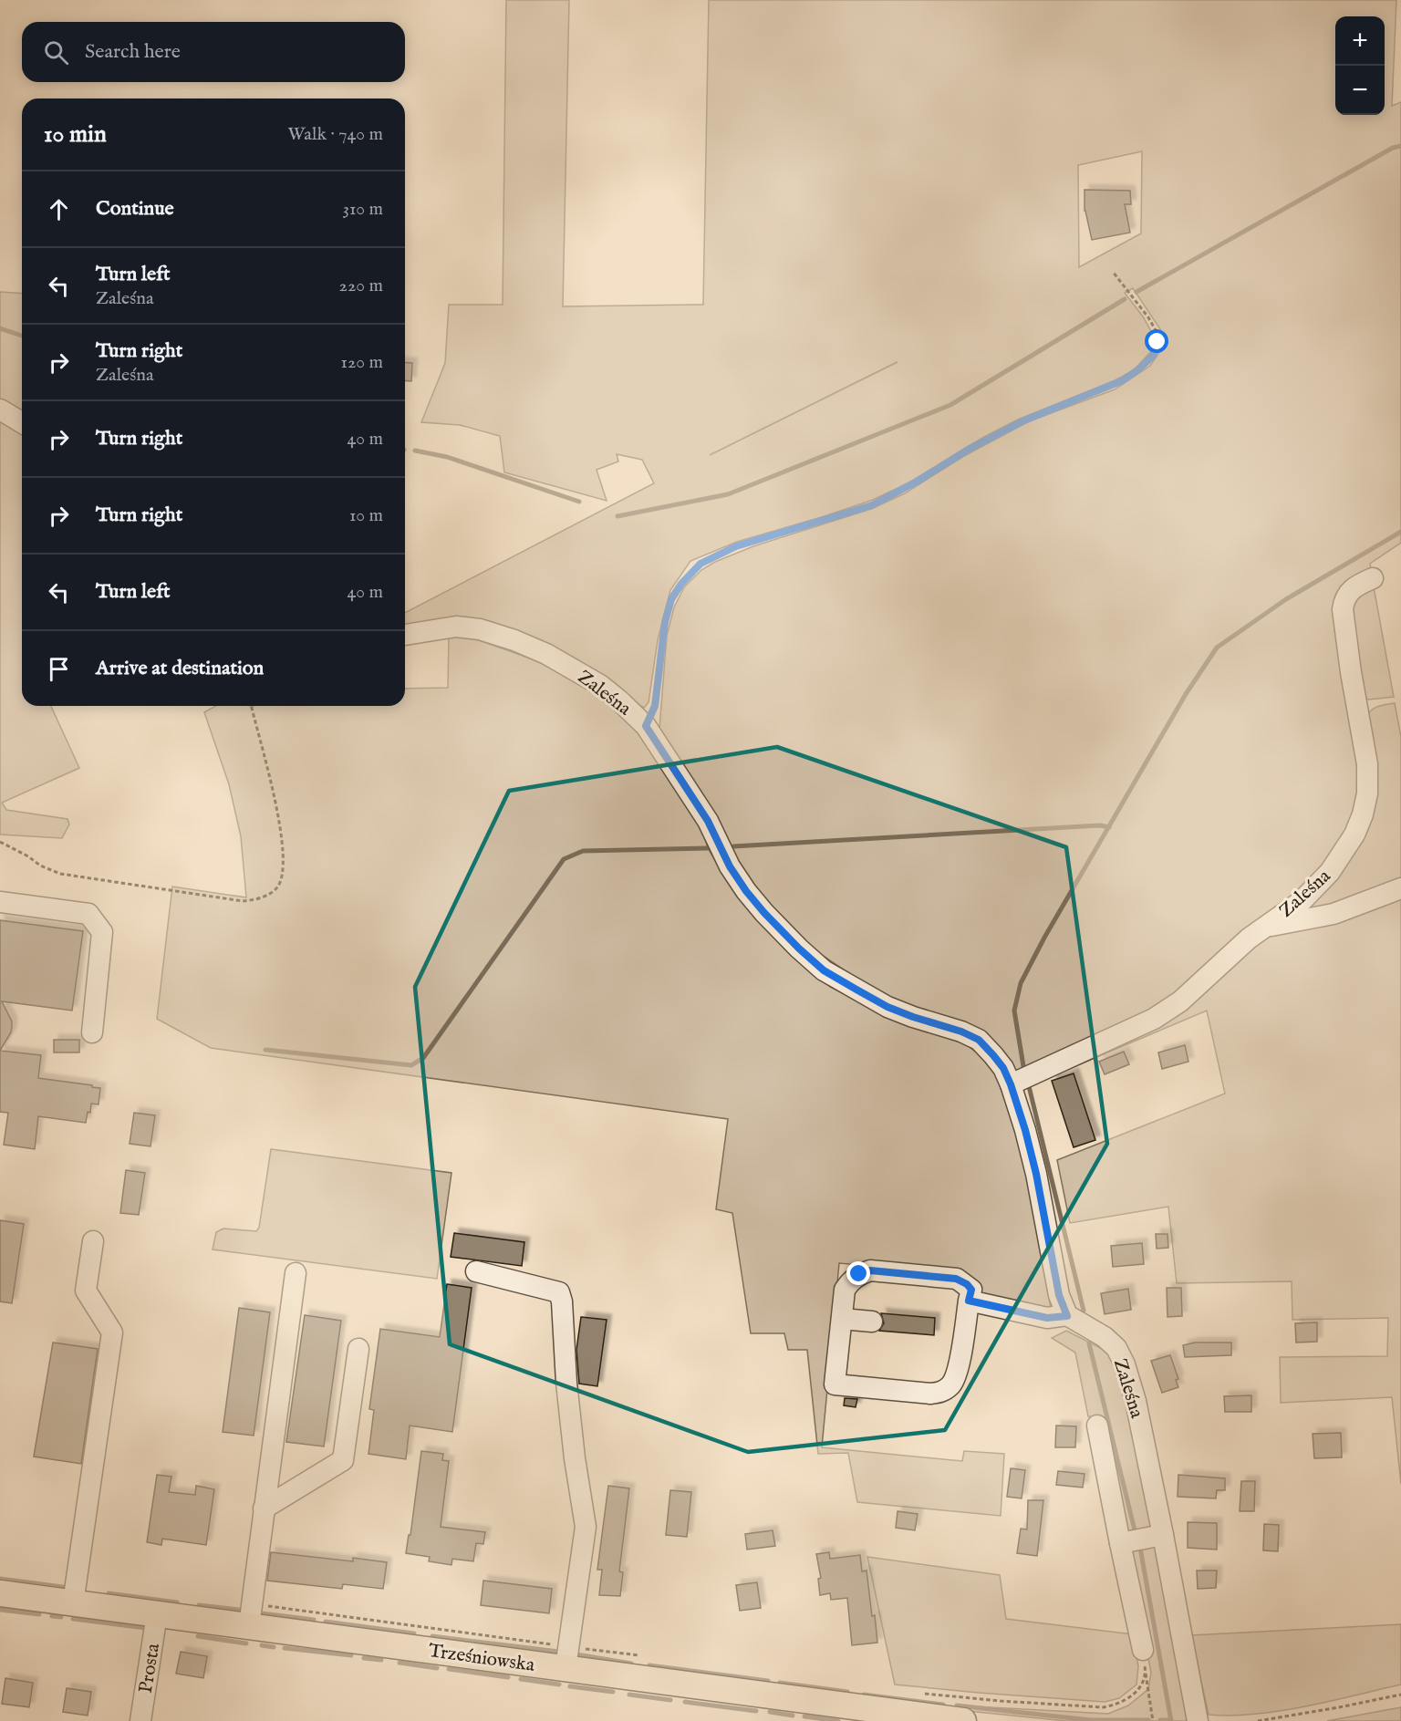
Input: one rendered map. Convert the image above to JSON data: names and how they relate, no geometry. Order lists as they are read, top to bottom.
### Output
{
  "streets": {
    "main road": ["Trześniowska"],
    "street": ["Zaleśna", "Prosta"]
  },
  "crossings": [
    ["Trześniowska", "Prosta"]
  ],
  "page": {
    "map_buttons": ["+", "−"],
    "search": "Search here",
    "heading": ["10 min", "Walk · 740 m"],
    "list": [
      ["Continue", "310 m"],
      ["Turn left", "Zaleśna", "220 m"],
      ["Turn right", "Zaleśna", "120 m"],
      ["Turn right", "40 m"],
      ["Turn right", "10 m"],
      ["Turn left", "40 m"],
      "Arrive at destination"
    ]
  }
}
